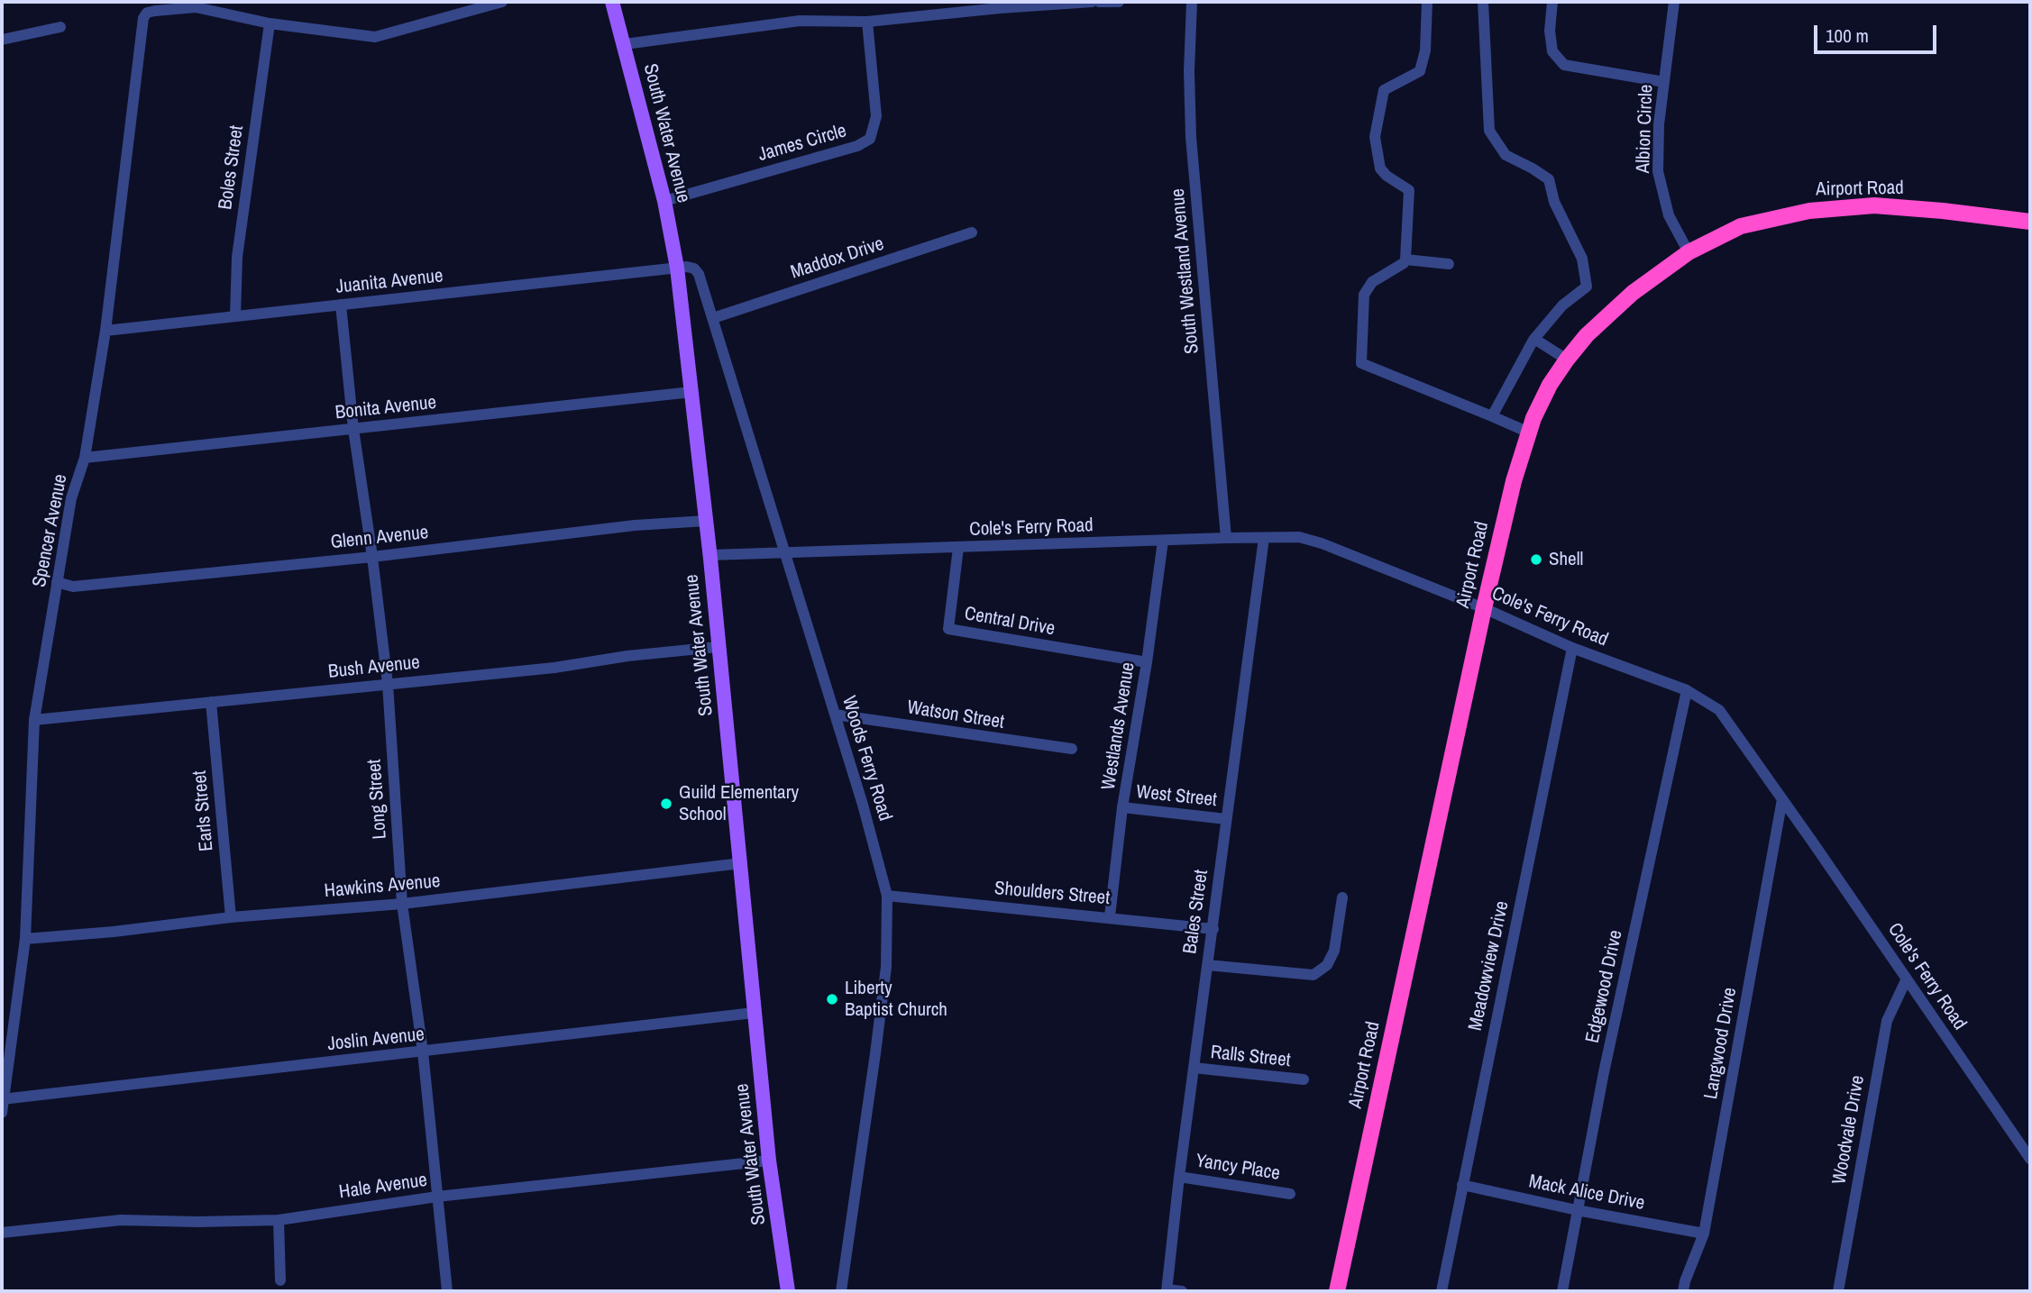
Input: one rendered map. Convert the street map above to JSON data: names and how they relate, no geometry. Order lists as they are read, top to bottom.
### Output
{
  "streets": {
    "highway": ["Airport Road"],
    "main road": ["South Water Avenue"],
    "street": [
      "Albion Circle",
      "James Circle",
      "Boles Street",
      "Maddox Drive",
      "South Westland Avenue",
      "Juanita Avenue",
      "Bonita Avenue",
      "Cole's Ferry Road",
      "Spencer Avenue",
      "Glenn Avenue",
      "Central Drive",
      "Bush Avenue",
      "Watson Street",
      "Westlands Avenue",
      "Woods Ferry Road",
      "West Street",
      "Long Street",
      "Earls Street",
      "Hawkins Avenue",
      "Shoulders Street",
      "Bales Street",
      "Meadowview Drive",
      "Edgewood Drive",
      "Joslin Avenue",
      "Langwood Drive",
      "Ralls Street",
      "Woodvale Drive",
      "Yancy Place",
      "Hale Avenue",
      "Mack Alice Drive"
    ]
  },
  "crossings": [
    ["Albion Circle", "Airport Road"],
    ["South Water Avenue", "James Circle"],
    ["South Water Avenue", "Juanita Avenue"],
    ["South Water Avenue", "Bonita Avenue"],
    ["South Water Avenue", "Cole's Ferry Road"],
    ["South Water Avenue", "Glenn Avenue"],
    ["South Water Avenue", "Bush Avenue"],
    ["South Water Avenue", "Woods Ferry Road"],
    ["South Water Avenue", "Hawkins Avenue"],
    ["South Water Avenue", "Joslin Avenue"],
    ["South Water Avenue", "Hale Avenue"],
    ["Boles Street", "Juanita Avenue"],
    ["Airport Road", "Cole's Ferry Road"],
    ["Maddox Drive", "Woods Ferry Road"],
    ["South Westland Avenue", "Cole's Ferry Road"],
    ["Juanita Avenue", "Spencer Avenue"],
    ["Juanita Avenue", "Woods Ferry Road"],
    ["Juanita Avenue", "Long Street"],
    ["Bonita Avenue", "Spencer Avenue"],
    ["Bonita Avenue", "Long Street"],
    ["Cole's Ferry Road", "Central Drive"],
    ["Cole's Ferry Road", "Westlands Avenue"],
    ["Cole's Ferry Road", "Woods Ferry Road"],
    ["Cole's Ferry Road", "Bales Street"],
    ["Cole's Ferry Road", "Meadowview Drive"],
    ["Cole's Ferry Road", "Edgewood Drive"],
    ["Cole's Ferry Road", "Langwood Drive"],
    ["Cole's Ferry Road", "Woodvale Drive"],
    ["Spencer Avenue", "Glenn Avenue"],
    ["Spencer Avenue", "Bush Avenue"],
    ["Spencer Avenue", "Hawkins Avenue"],
    ["Spencer Avenue", "Joslin Avenue"],
    ["Glenn Avenue", "Long Street"],
    ["Central Drive", "Westlands Avenue"],
    ["Bush Avenue", "Long Street"],
    ["Bush Avenue", "Earls Street"],
    ["Watson Street", "Woods Ferry Road"],
    ["Westlands Avenue", "West Street"],
    ["Westlands Avenue", "Shoulders Street"],
    ["Woods Ferry Road", "Shoulders Street"],
    ["West Street", "Bales Street"],
    ["Long Street", "Hawkins Avenue"],
    ["Long Street", "Joslin Avenue"],
    ["Long Street", "Hale Avenue"],
    ["Earls Street", "Hawkins Avenue"],
    ["Shoulders Street", "Bales Street"],
    ["Bales Street", "Ralls Street"],
    ["Bales Street", "Yancy Place"],
    ["Meadowview Drive", "Mack Alice Drive"],
    ["Edgewood Drive", "Mack Alice Drive"],
    ["Langwood Drive", "Mack Alice Drive"]
  ],
  "places": ["Shell", "Guild Elementary School", "Liberty Baptist Church"],
  "scale_bar": "100 m"
}
